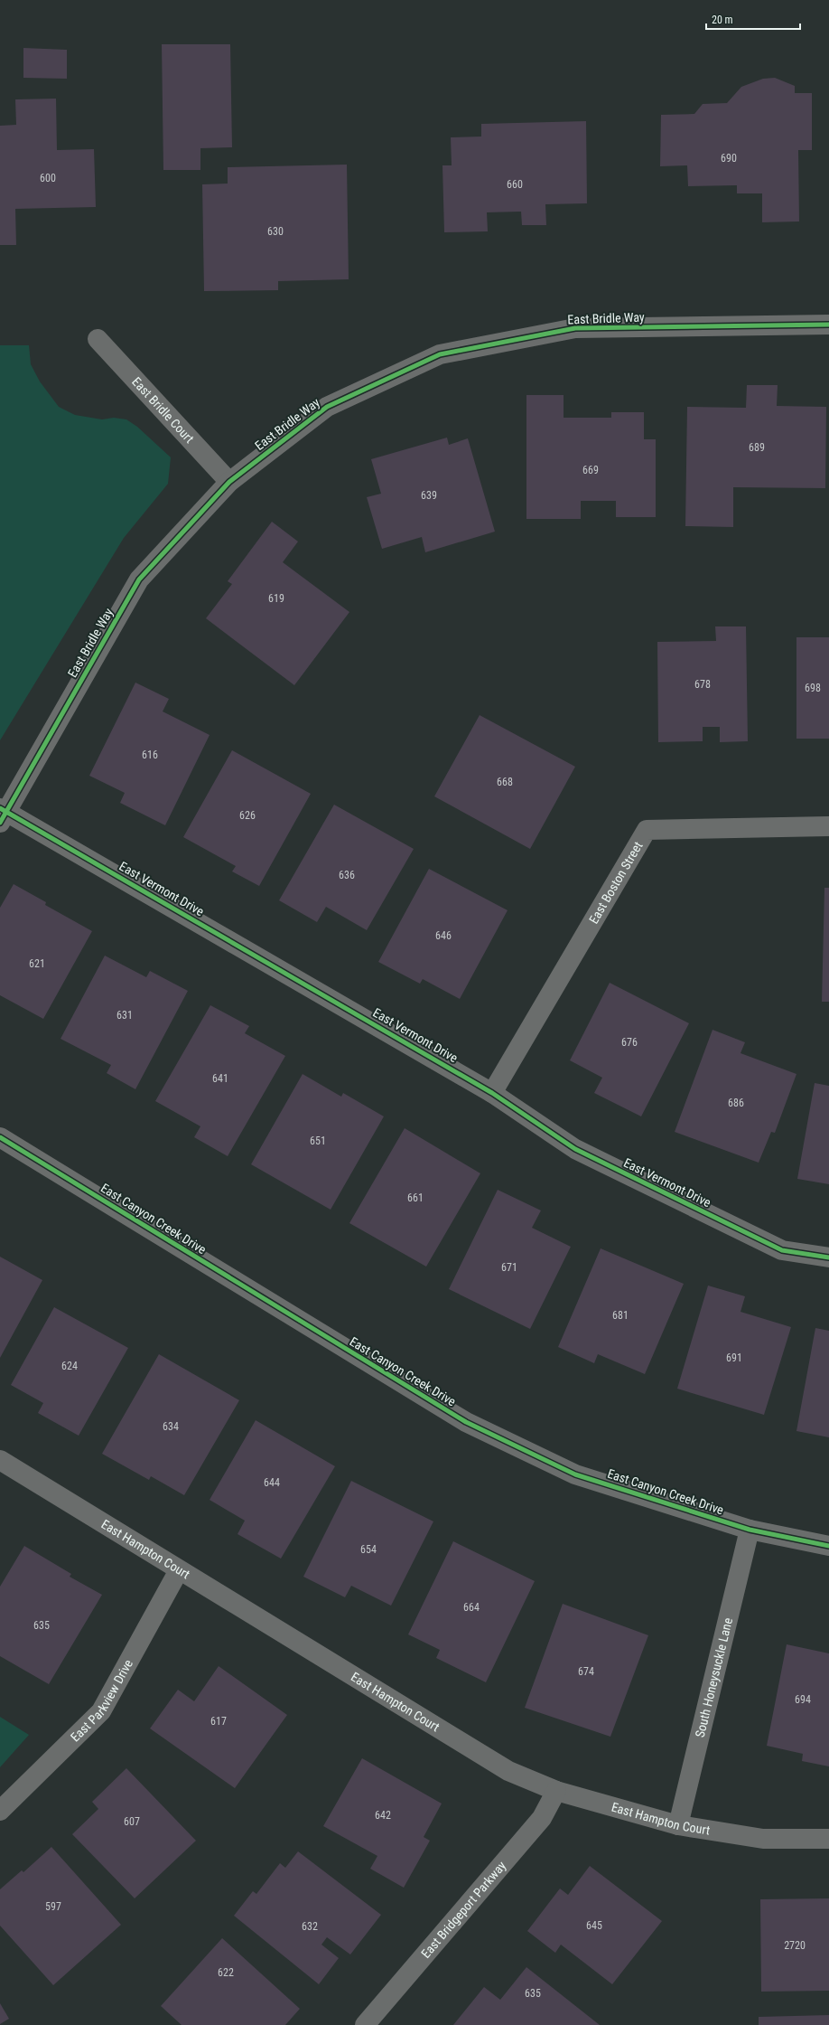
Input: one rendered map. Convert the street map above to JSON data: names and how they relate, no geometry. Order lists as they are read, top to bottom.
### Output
{
  "streets": {
    "street": [
      "East Bridle Way",
      "East Bridle Court",
      "East Boston Street",
      "East Vermont Drive",
      "East Canyon Creek Drive",
      "East Hampton Court",
      "South Honeysuckle Lane",
      "East Parkview Drive",
      "East Bridgeport Parkway"
    ]
  },
  "crossings": [
    ["East Bridle Way", "East Bridle Court"],
    ["East Bridle Way", "East Vermont Drive"],
    ["East Boston Street", "East Vermont Drive"],
    ["East Canyon Creek Drive", "South Honeysuckle Lane"],
    ["East Hampton Court", "South Honeysuckle Lane"],
    ["East Hampton Court", "East Parkview Drive"],
    ["East Hampton Court", "East Bridgeport Parkway"]
  ],
  "house_numbers": [
    "690",
    "600",
    "660",
    "630",
    "689",
    "669",
    "639",
    "619",
    "678",
    "698",
    "616",
    "668",
    "626",
    "636",
    "646",
    "621",
    "631",
    "676",
    "641",
    "686",
    "651",
    "661",
    "671",
    "681",
    "691",
    "624",
    "634",
    "644",
    "654",
    "664",
    "635",
    "674",
    "694",
    "617",
    "642",
    "607",
    "597",
    "645",
    "632",
    "2720",
    "622",
    "635"
  ],
  "scale_bar": "20 m"
}
